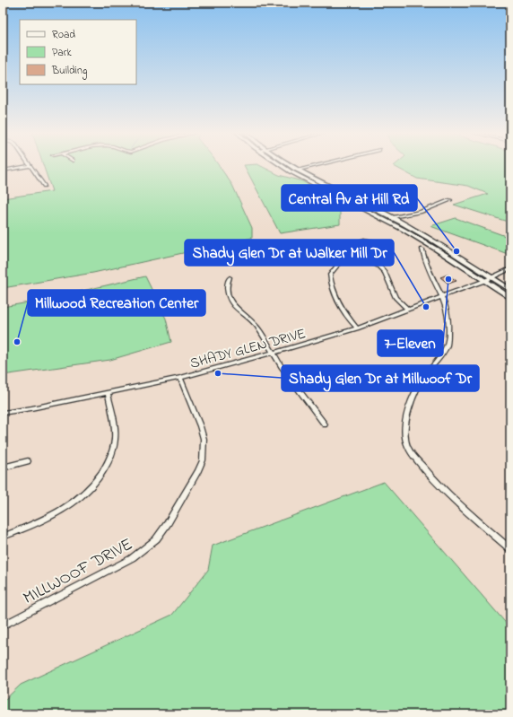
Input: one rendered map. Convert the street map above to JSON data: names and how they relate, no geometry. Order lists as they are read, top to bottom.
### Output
{
  "streets": {
    "street": ["SHADY GLEN DRIVE", "MILLWOOF DRIVE"]
  },
  "crossings": [
    ["SHADY GLEN DRIVE", "MILLWOOF DRIVE"]
  ],
  "places": [
    "Central Av at Hill Rd",
    "7-Eleven",
    "Shady Glen Dr at Walker Mill Dr",
    "Millwood Recreation Center",
    "Shady Glen Dr at Millwoof Dr"
  ],
  "legend": ["Road", "Park", "Building"]
}
